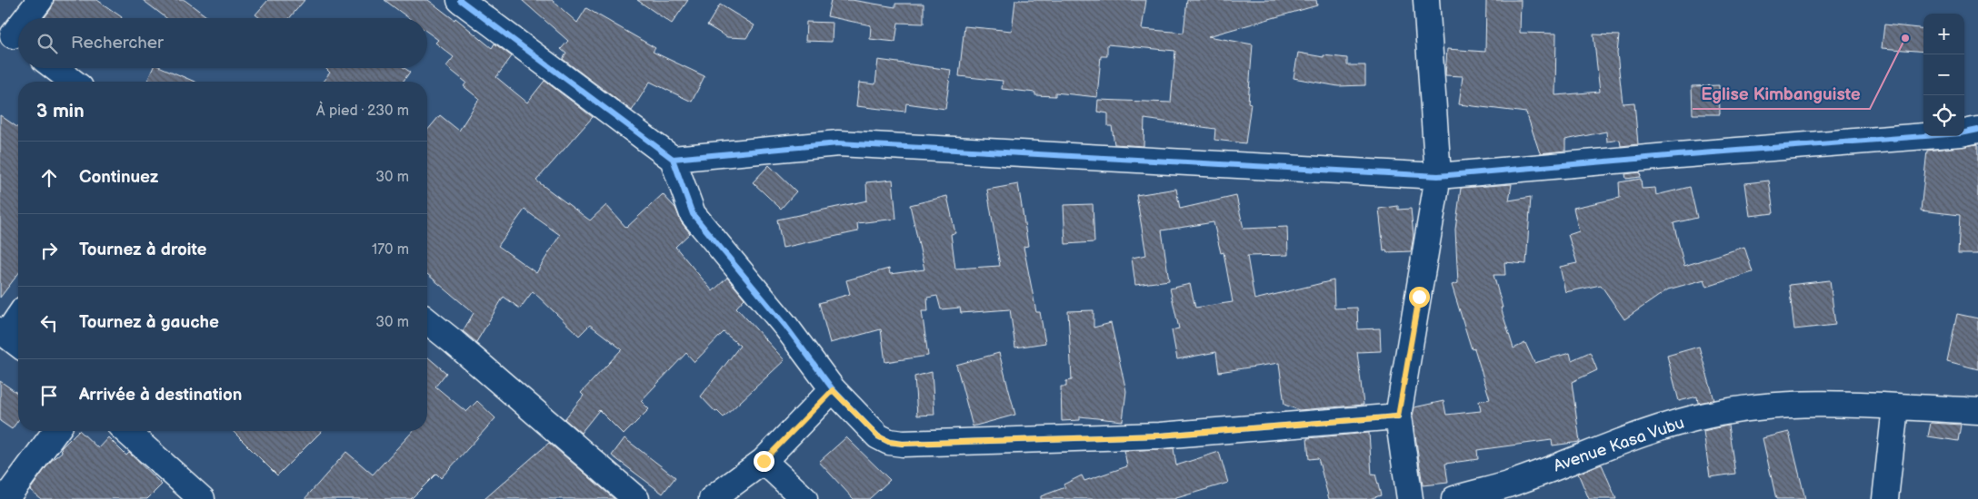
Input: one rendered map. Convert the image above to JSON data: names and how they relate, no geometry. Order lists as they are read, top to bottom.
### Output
{
  "streets": {
    "street": ["Avenue Kasa Vubu"]
  },
  "places": ["Eglise Kimbanguiste"],
  "page": {
    "map_buttons": ["+", "−"],
    "search": "Rechercher",
    "heading": ["3 min", "À pied · 230 m"],
    "list": [
      ["Continuez", "30 m"],
      ["Tournez à droite", "170 m"],
      ["Tournez à gauche", "30 m"],
      "Arrivée à destination"
    ]
  }
}
